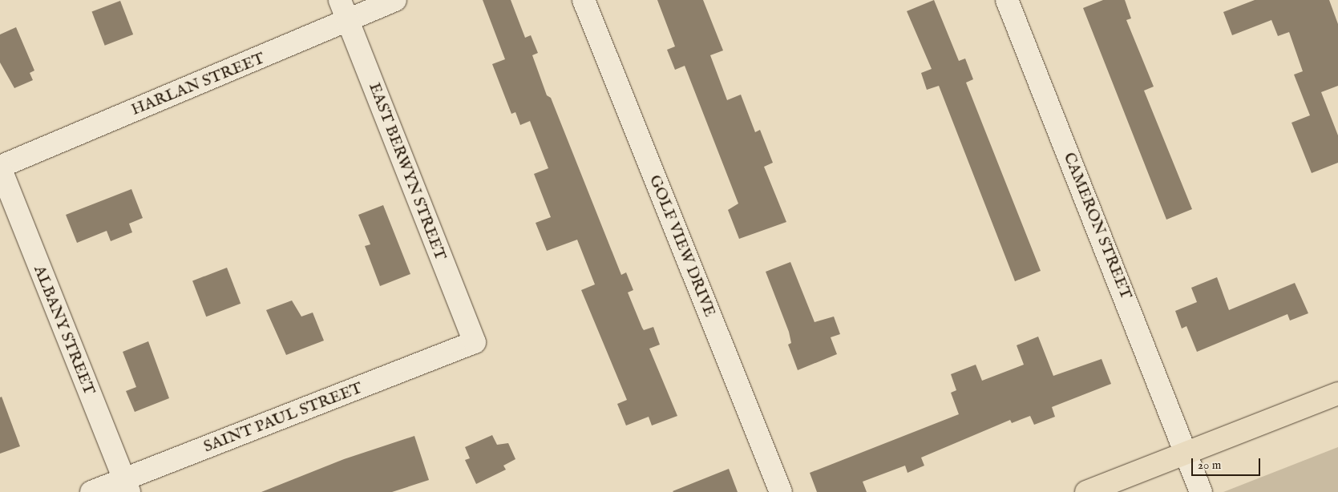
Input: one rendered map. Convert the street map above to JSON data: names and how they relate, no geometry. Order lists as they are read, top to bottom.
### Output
{
  "streets": {
    "street": [
      "HARLAN STREET",
      "EAST BERWYN STREET",
      "CAMERON STREET",
      "GOLF VIEW DRIVE",
      "ALBANY STREET",
      "SAINT PAUL STREET"
    ]
  },
  "crossings": [
    ["HARLAN STREET", "EAST BERWYN STREET"],
    ["HARLAN STREET", "ALBANY STREET"],
    ["EAST BERWYN STREET", "SAINT PAUL STREET"],
    ["ALBANY STREET", "SAINT PAUL STREET"]
  ],
  "scale_bar": "20 m"
}
